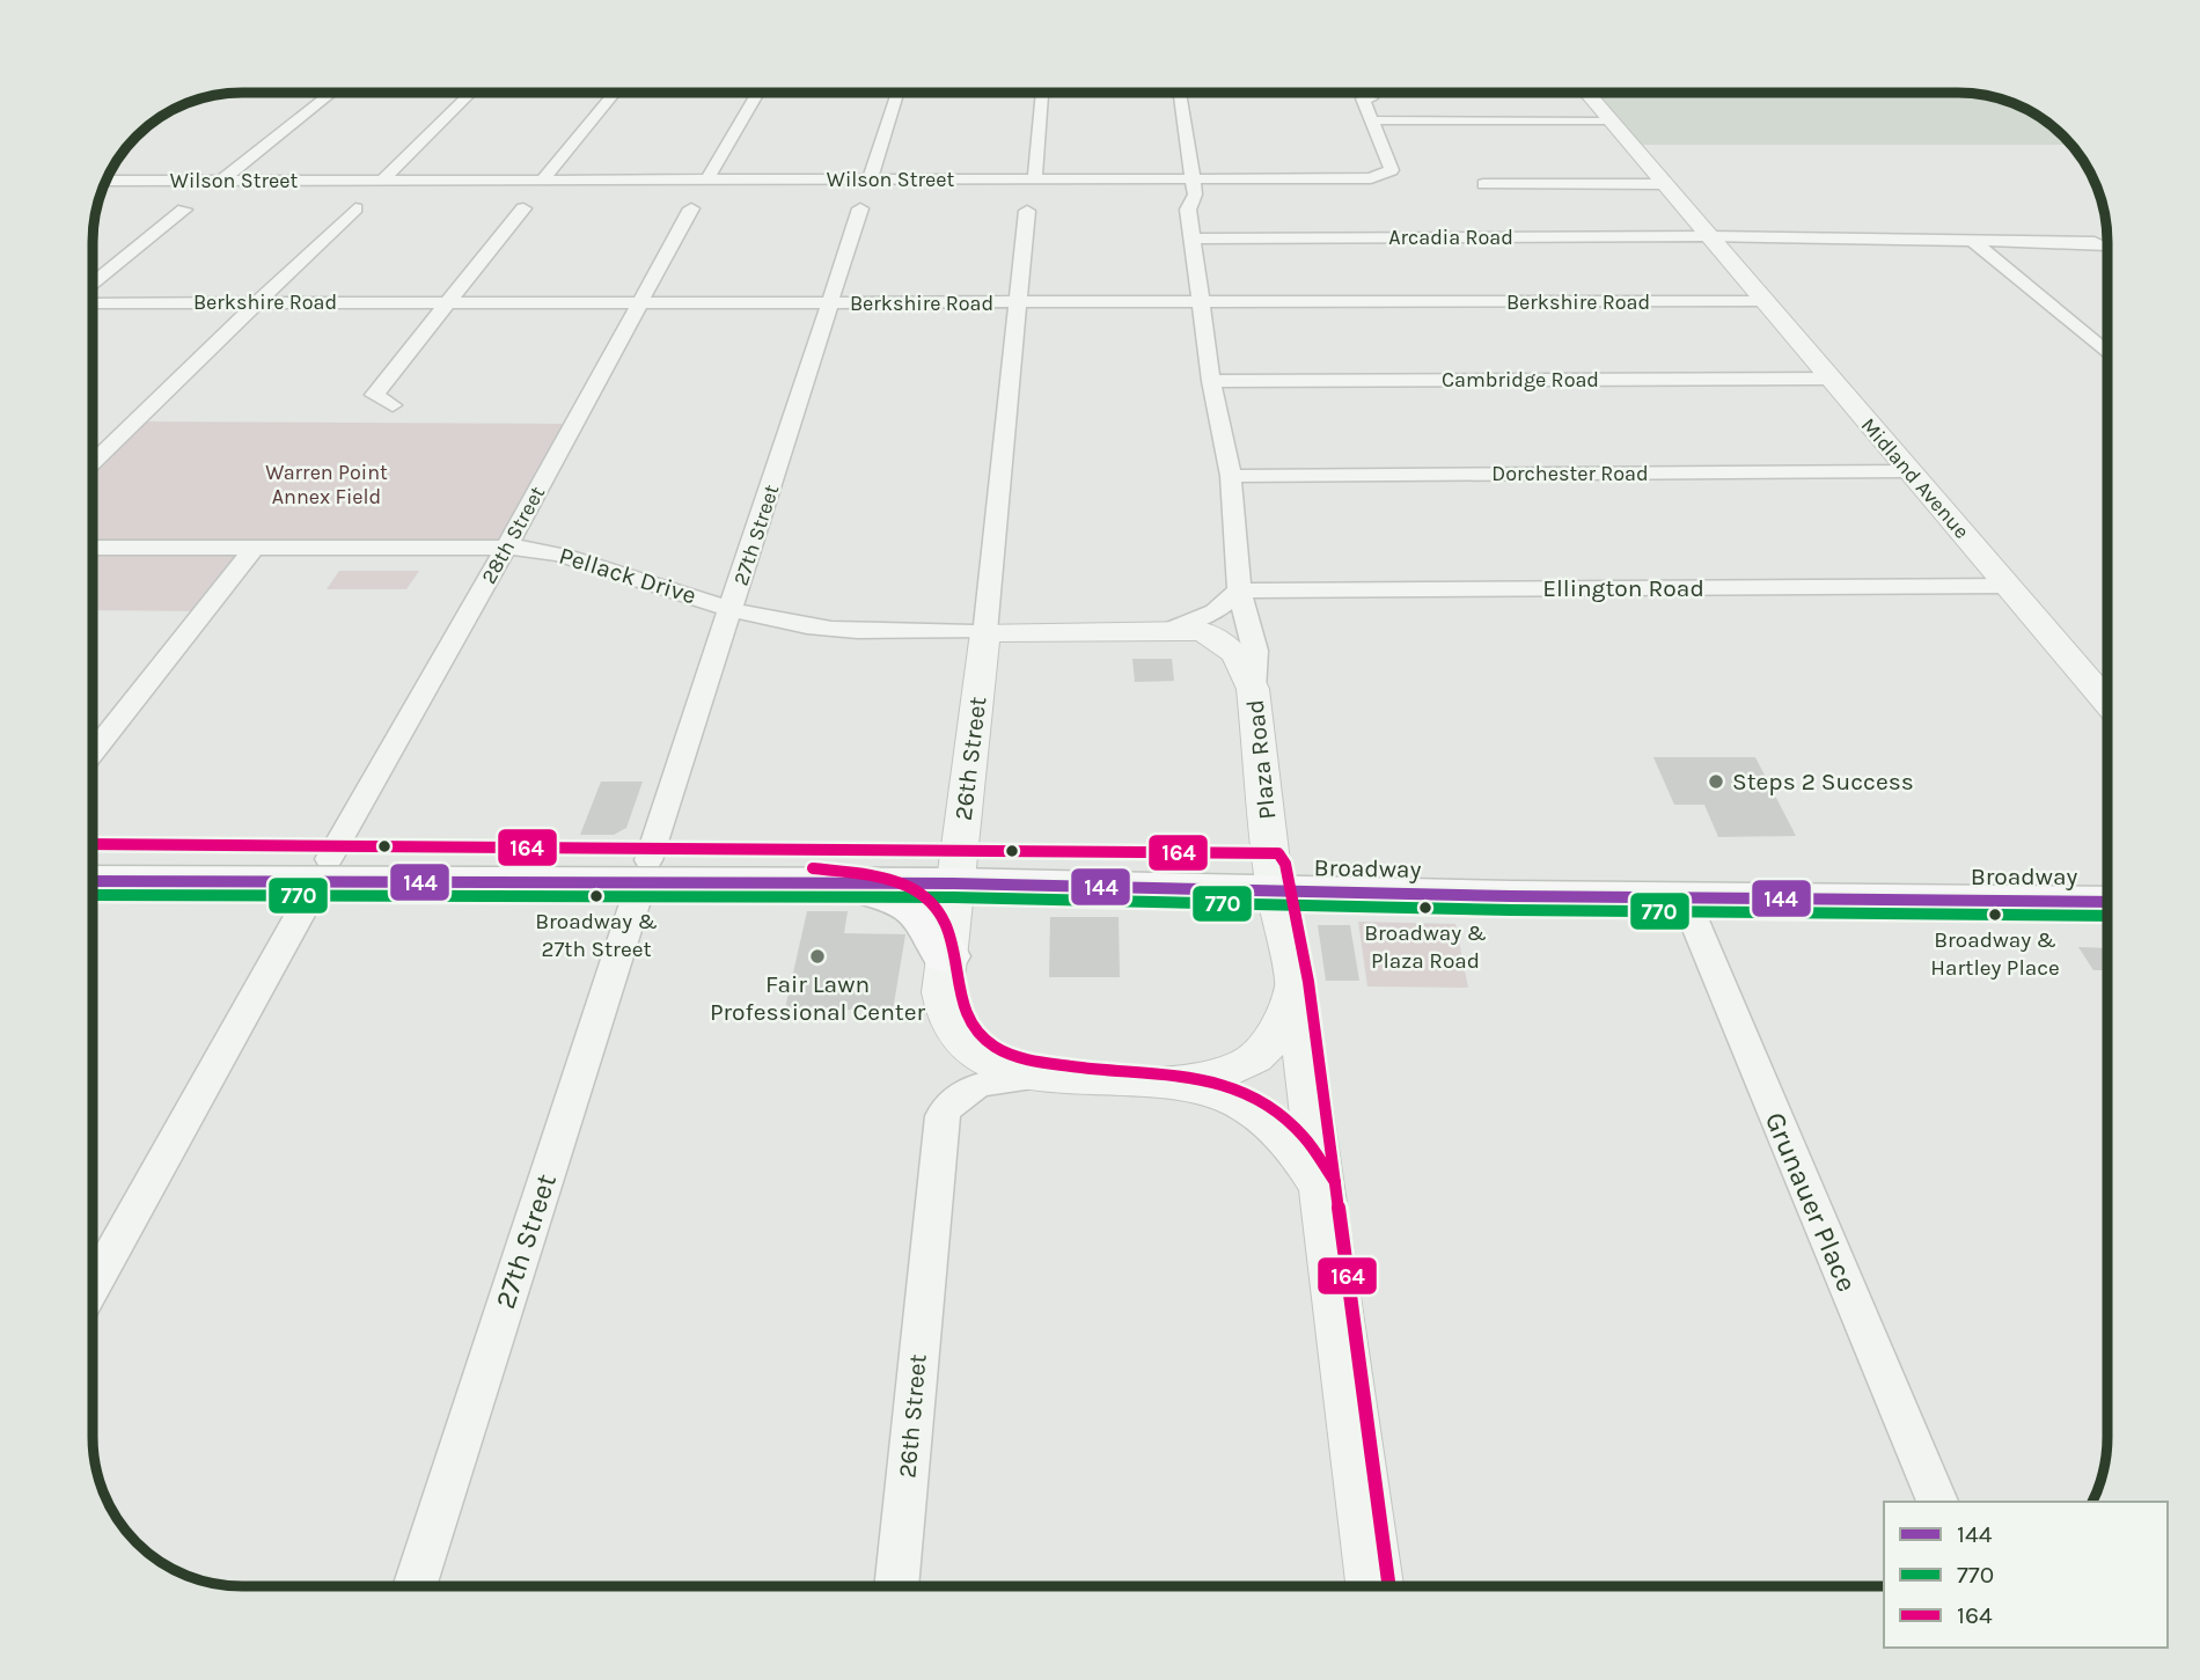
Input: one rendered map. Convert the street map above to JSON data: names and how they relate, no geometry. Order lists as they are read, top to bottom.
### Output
{
  "streets": {
    "main road": ["Broadway"],
    "street": [
      "Wilson Street",
      "Arcadia Road",
      "Berkshire Road",
      "Cambridge Road",
      "Dorchester Road",
      "Midland Avenue",
      "28th Street",
      "27th Street",
      "Pellack Drive",
      "Ellington Road",
      "26th Street",
      "Plaza Road",
      "Grunauer Place"
    ]
  },
  "crossings": [
    ["Wilson Street", "Plaza Road"],
    ["Arcadia Road", "Midland Avenue"],
    ["Arcadia Road", "Plaza Road"],
    ["Berkshire Road", "Midland Avenue"],
    ["Berkshire Road", "28th Street"],
    ["Berkshire Road", "27th Street"],
    ["Berkshire Road", "26th Street"],
    ["Berkshire Road", "Plaza Road"],
    ["Cambridge Road", "Midland Avenue"],
    ["Cambridge Road", "Plaza Road"],
    ["Dorchester Road", "Midland Avenue"],
    ["Dorchester Road", "Plaza Road"],
    ["Midland Avenue", "Ellington Road"],
    ["28th Street", "Pellack Drive"],
    ["28th Street", "Broadway"],
    ["27th Street", "Pellack Drive"],
    ["27th Street", "Broadway"],
    ["Pellack Drive", "26th Street"],
    ["Pellack Drive", "Plaza Road"],
    ["Ellington Road", "Plaza Road"],
    ["26th Street", "Broadway"],
    ["Plaza Road", "Broadway"],
    ["Broadway", "Grunauer Place"]
  ],
  "parks": ["Warren Point Annex Field"],
  "places": [
    "Steps 2 Success",
    "Broadway & 27th Street",
    "Broadway & Plaza Road",
    "Broadway & Hartley Place",
    "Fair Lawn Professional Center"
  ],
  "lines": ["transit line 164", "transit line 144", "transit line 770"],
  "legend": ["144", "770", "164"]
}
